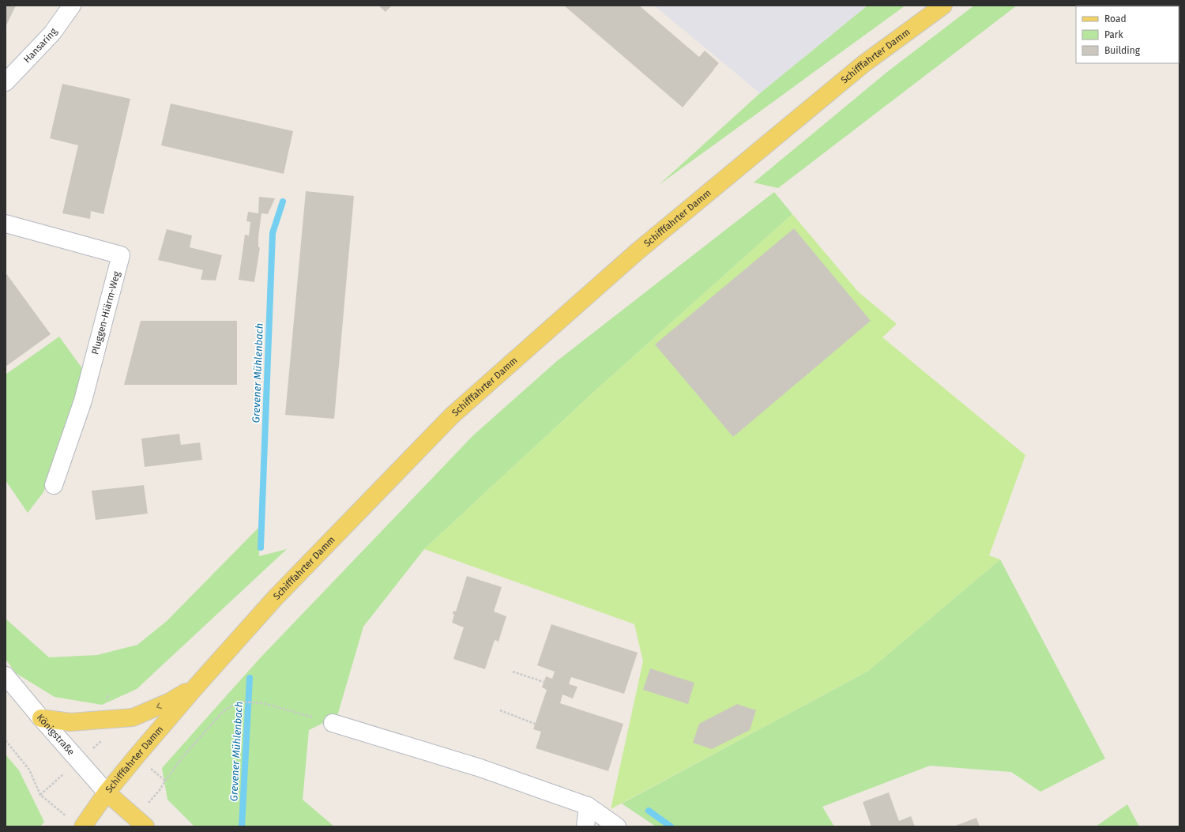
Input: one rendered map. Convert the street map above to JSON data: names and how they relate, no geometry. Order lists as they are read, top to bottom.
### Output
{
  "streets": {
    "main road": ["Schifffahrter Damm"],
    "street": ["Hansaring", "Pluggen-Hiärm-Weg", "Königstraße"]
  },
  "crossings": [
    ["Schifffahrter Damm", "Königstraße"]
  ],
  "water": ["Grevener Mühlenbach"],
  "legend": ["Road", "Park", "Building"]
}
